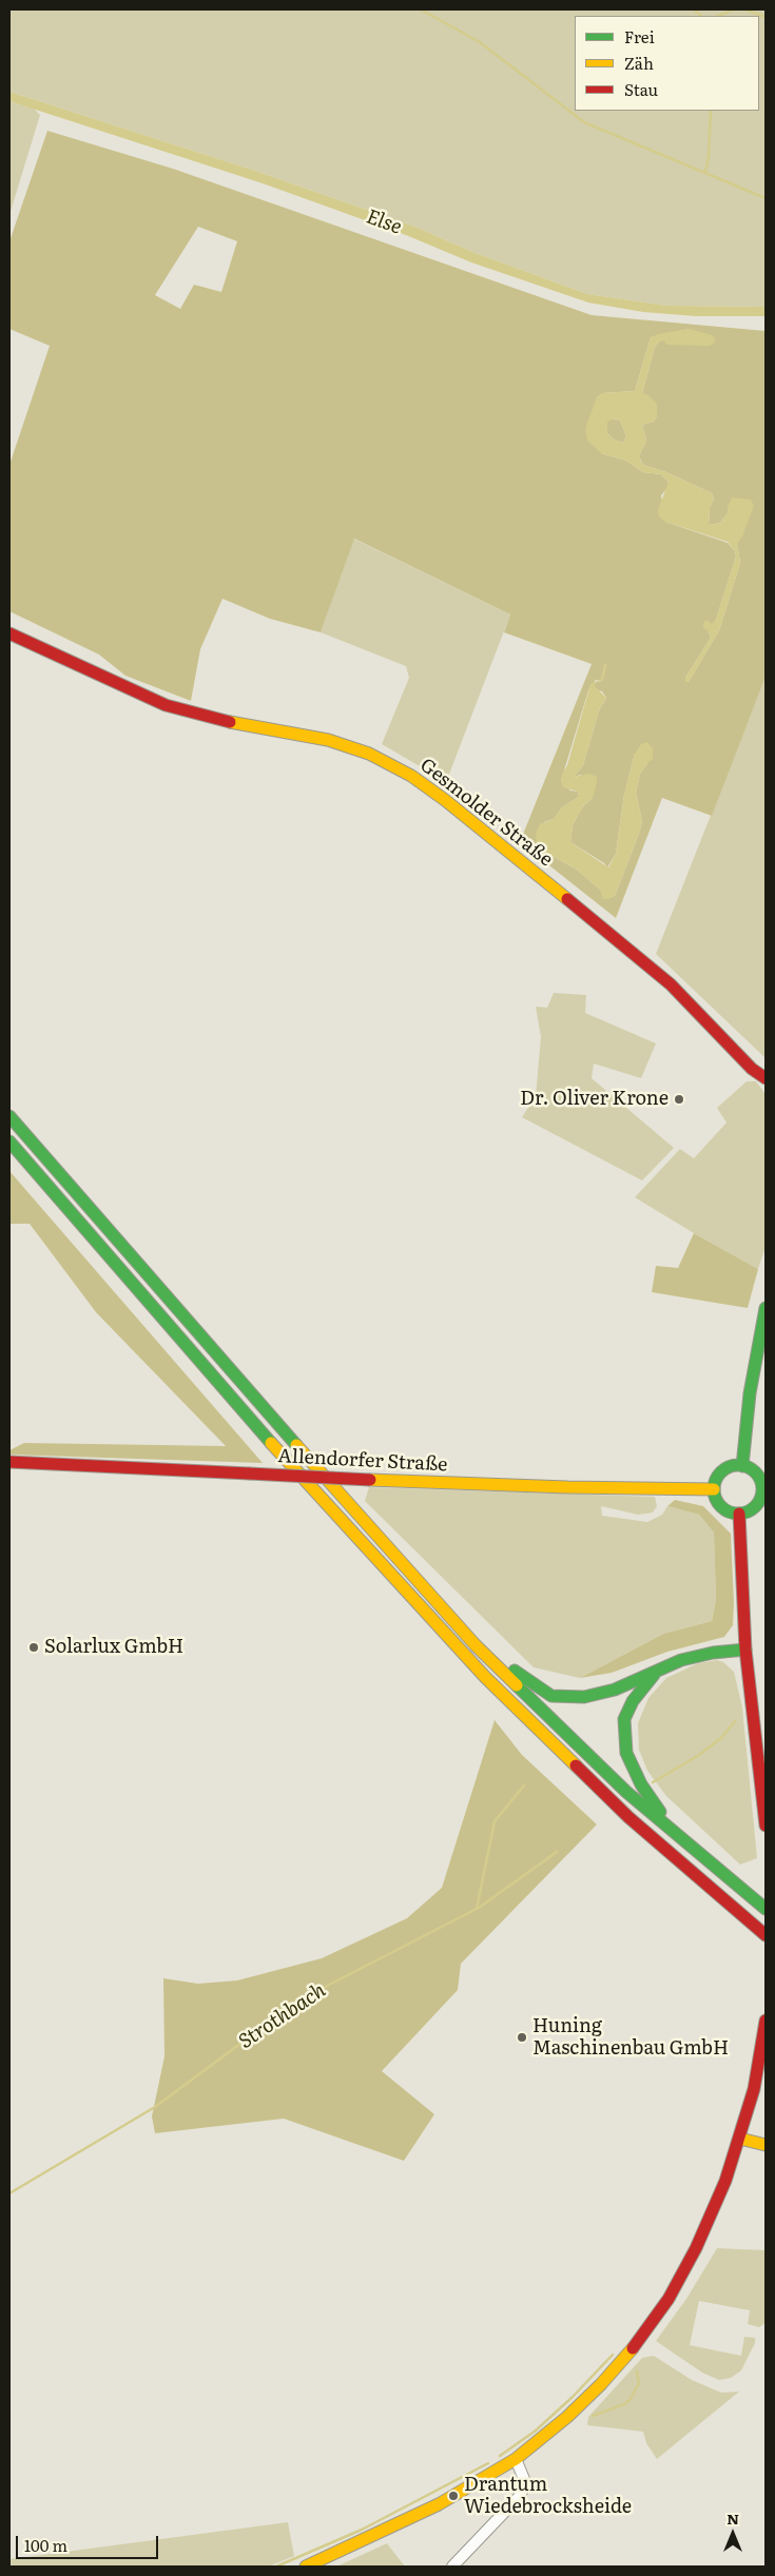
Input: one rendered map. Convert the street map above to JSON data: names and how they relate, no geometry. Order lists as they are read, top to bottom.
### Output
{
  "streets": {
    "main road": ["Gesmolder Straße", "Allendorfer Straße"]
  },
  "water": ["Else", "Strothbach"],
  "places": [
    "Dr. Oliver Krone",
    "Solarlux GmbH",
    "Huning Maschinenbau GmbH",
    "Drantum Wiedebrocksheide"
  ],
  "legend": ["Frei", "Zäh", "Stau"],
  "scale_bar": "100 m",
  "north": "top"
}
